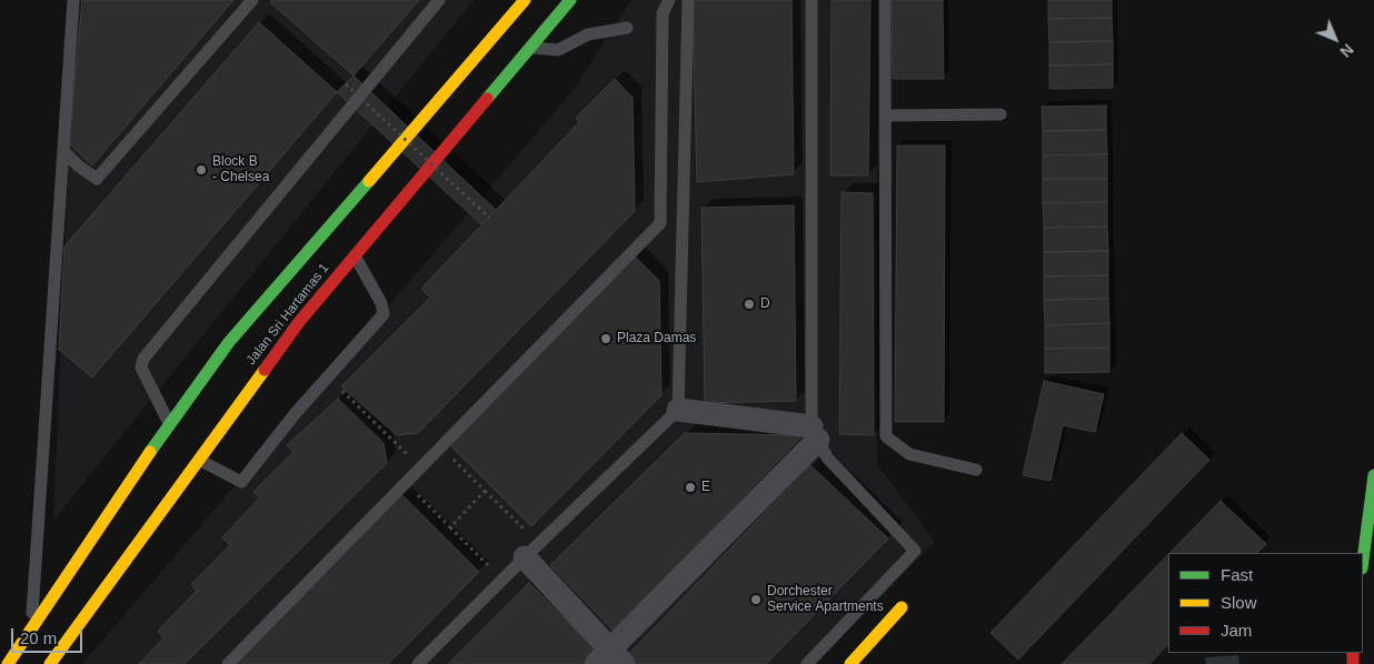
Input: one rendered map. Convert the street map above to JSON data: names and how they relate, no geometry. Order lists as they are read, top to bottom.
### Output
{
  "streets": {
    "main road": ["Jalan Sri Hartamas 1"]
  },
  "places": [
    "Block B - Chelsea",
    "D",
    "Plaza Damas",
    "E",
    "Dorchester Service Apartments"
  ],
  "legend": ["Fast", "Slow", "Jam"],
  "scale_bar": "20 m",
  "north": "bottom right"
}
